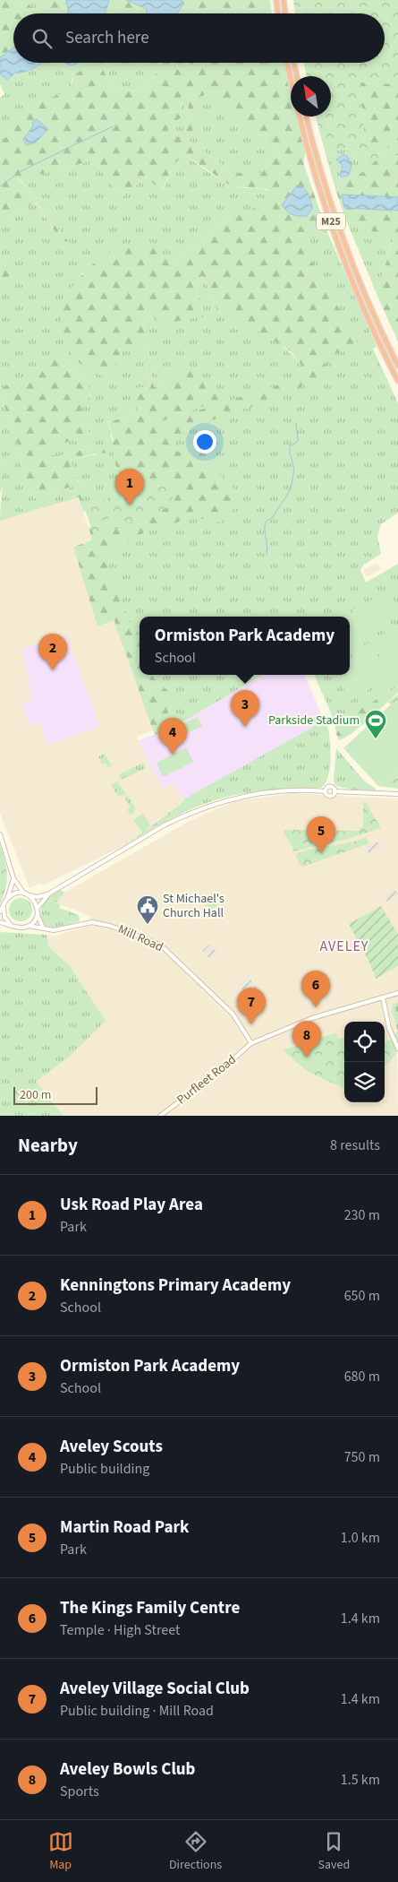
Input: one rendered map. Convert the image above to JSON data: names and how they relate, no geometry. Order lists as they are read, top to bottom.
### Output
{
  "streets": {
    "highway": ["M25"],
    "street": ["Mill Road", "Purfleet Road"]
  },
  "crossings": [
    ["Mill Road", "Purfleet Road"]
  ],
  "districts": ["AVELEY"],
  "places": {
    "sports": ["Parkside Stadium"],
    "public building": ["St Michael's Church Hall"]
  },
  "scale_bar": "200 m",
  "north": "top left",
  "page": {
    "search": "Search here",
    "pins": [
      "1",
      "2",
      "3",
      "4",
      "5",
      "6",
      "7",
      "8"
    ],
    "popup": ["Ormiston Park Academy", "School"],
    "scale": "200 m",
    "heading": ["Nearby", "8 results"],
    "list": [
      {
        "mark": "1",
        "name": "Usk Road Play Area",
        "note": "Park",
        "value": "230 m"
      },
      {
        "mark": "2",
        "name": "Kenningtons Primary Academy",
        "note": "School",
        "value": "650 m"
      },
      {
        "mark": "3",
        "name": "Ormiston Park Academy",
        "note": "School",
        "value": "680 m"
      },
      {
        "mark": "4",
        "name": "Aveley Scouts",
        "note": "Public building",
        "value": "750 m"
      },
      {
        "mark": "5",
        "name": "Martin Road Park",
        "note": "Park",
        "value": "1.0 km"
      },
      {
        "mark": "6",
        "name": "The Kings Family Centre",
        "note": "Temple · High Street",
        "value": "1.4 km"
      },
      {
        "mark": "7",
        "name": "Aveley Village Social Club",
        "note": "Public building · Mill Road",
        "value": "1.4 km"
      },
      {
        "mark": "8",
        "name": "Aveley Bowls Club",
        "note": "Sports",
        "value": "1.5 km"
      }
    ],
    "nav": ["Map", "Directions", "Saved"]
  }
}
